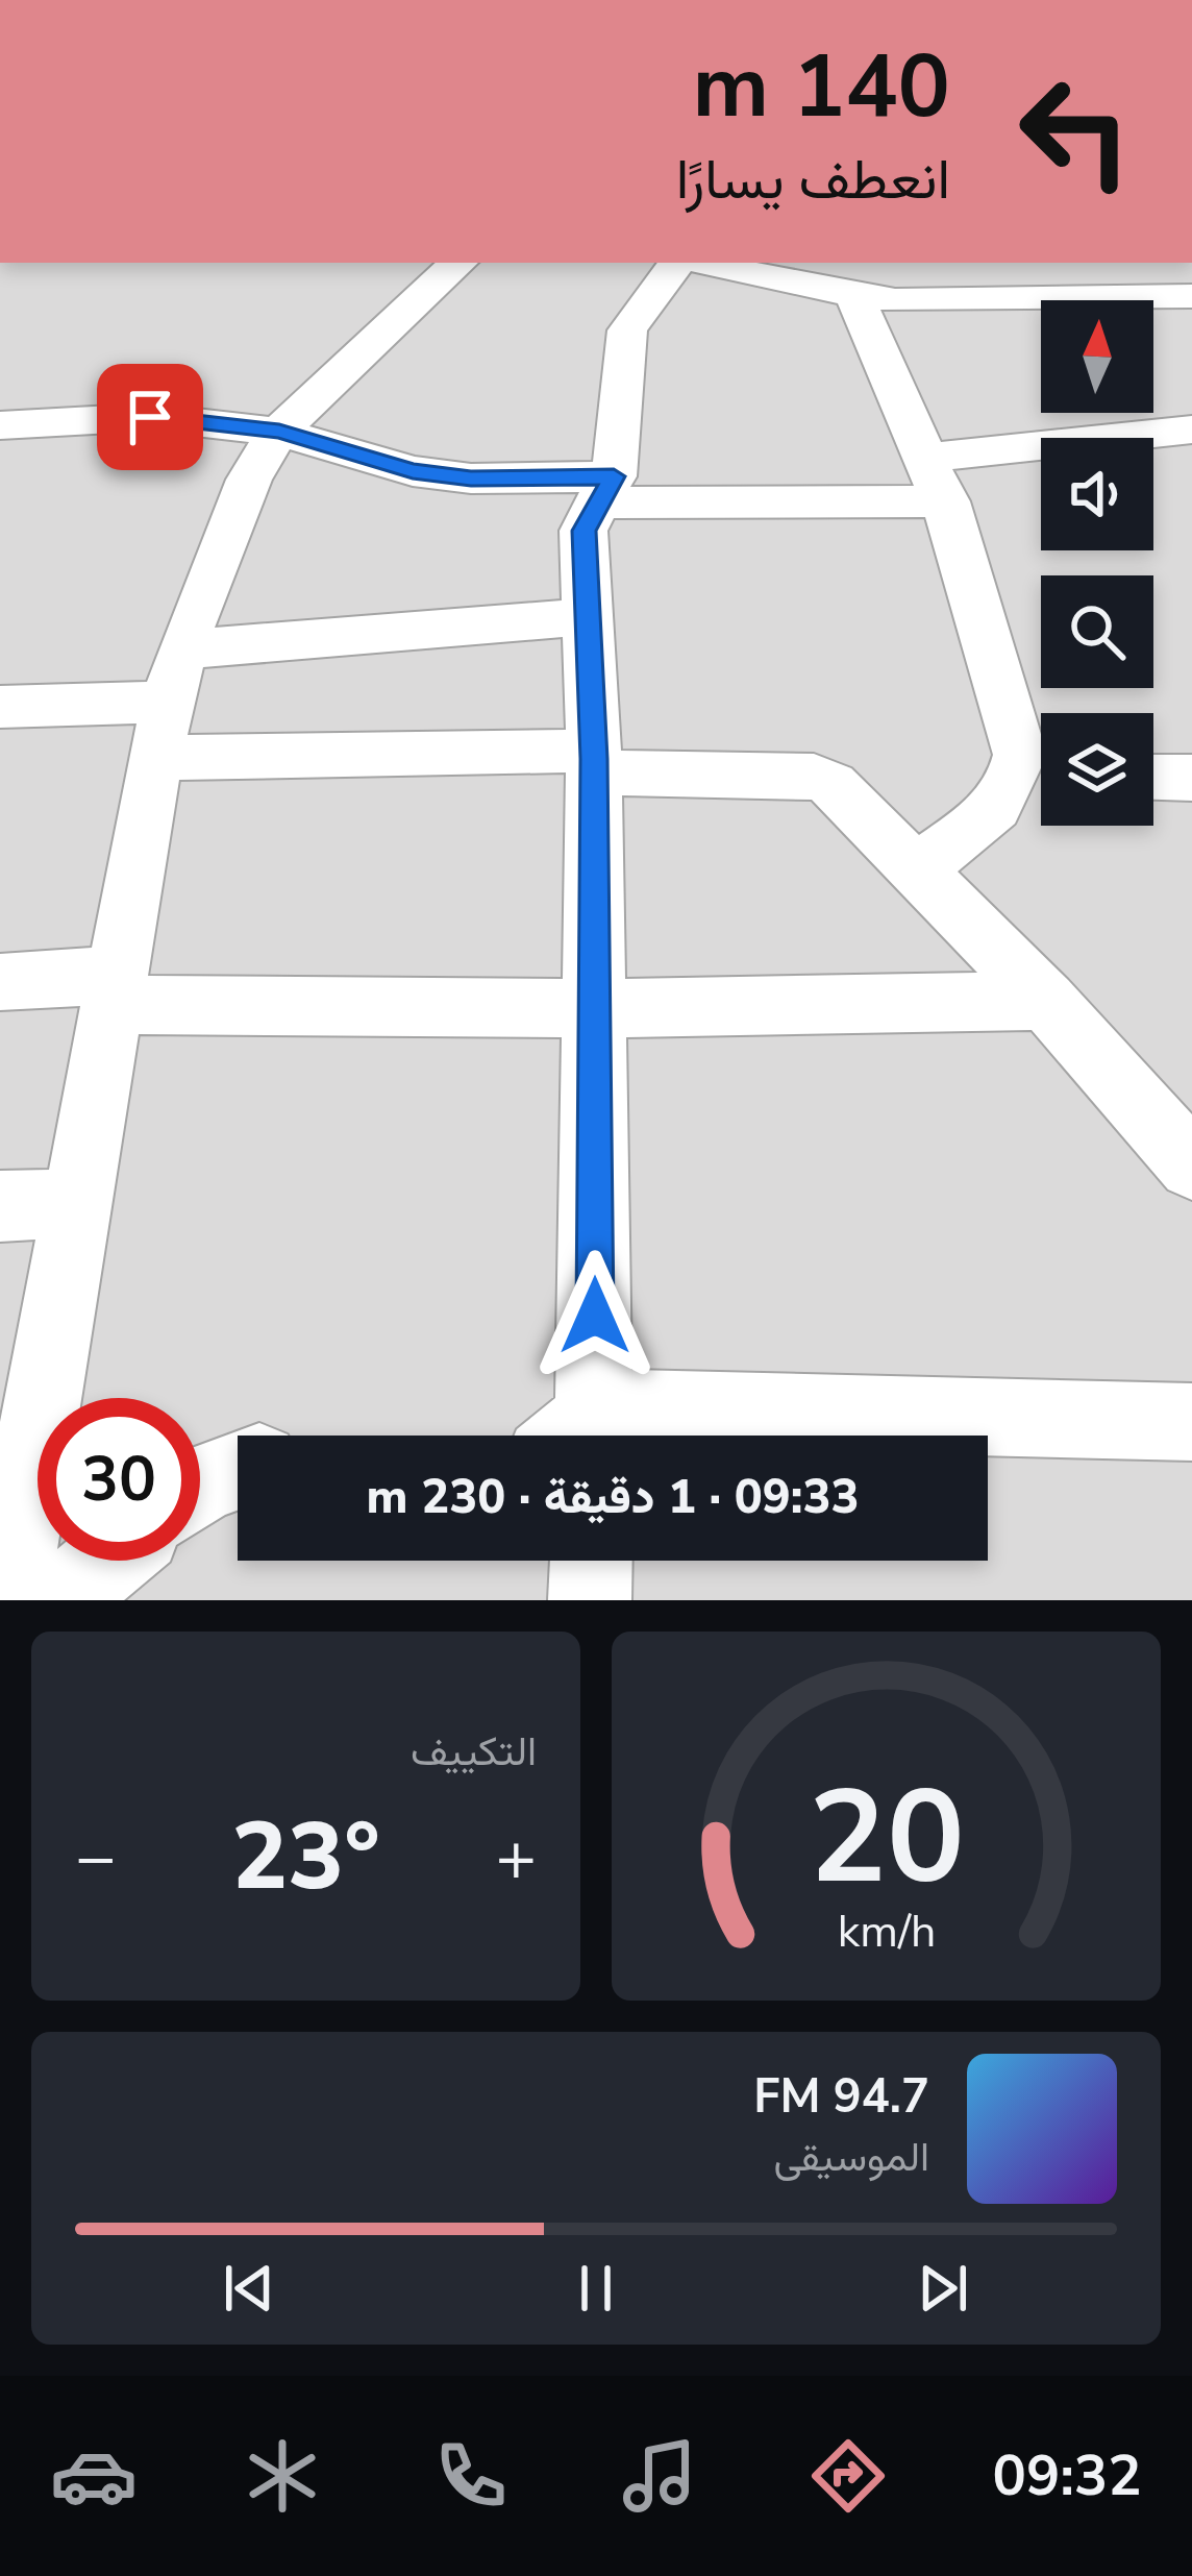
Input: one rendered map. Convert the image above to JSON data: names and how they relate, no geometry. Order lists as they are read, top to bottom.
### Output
{
  "north": "top",
  "page": {
    "turn": ["140 m", "انعطف يسارًا"],
    "limit": "30",
    "trip": "09:33 · 1 دقيقة · 230 m",
    "tile": "التكييف",
    "heat": ["−", "23°", "+"],
    "song": ["94.7 FM", "الموسيقى"],
    "tabs": "09:32",
    "gauge": ["20", "km/h"]
  }
}
